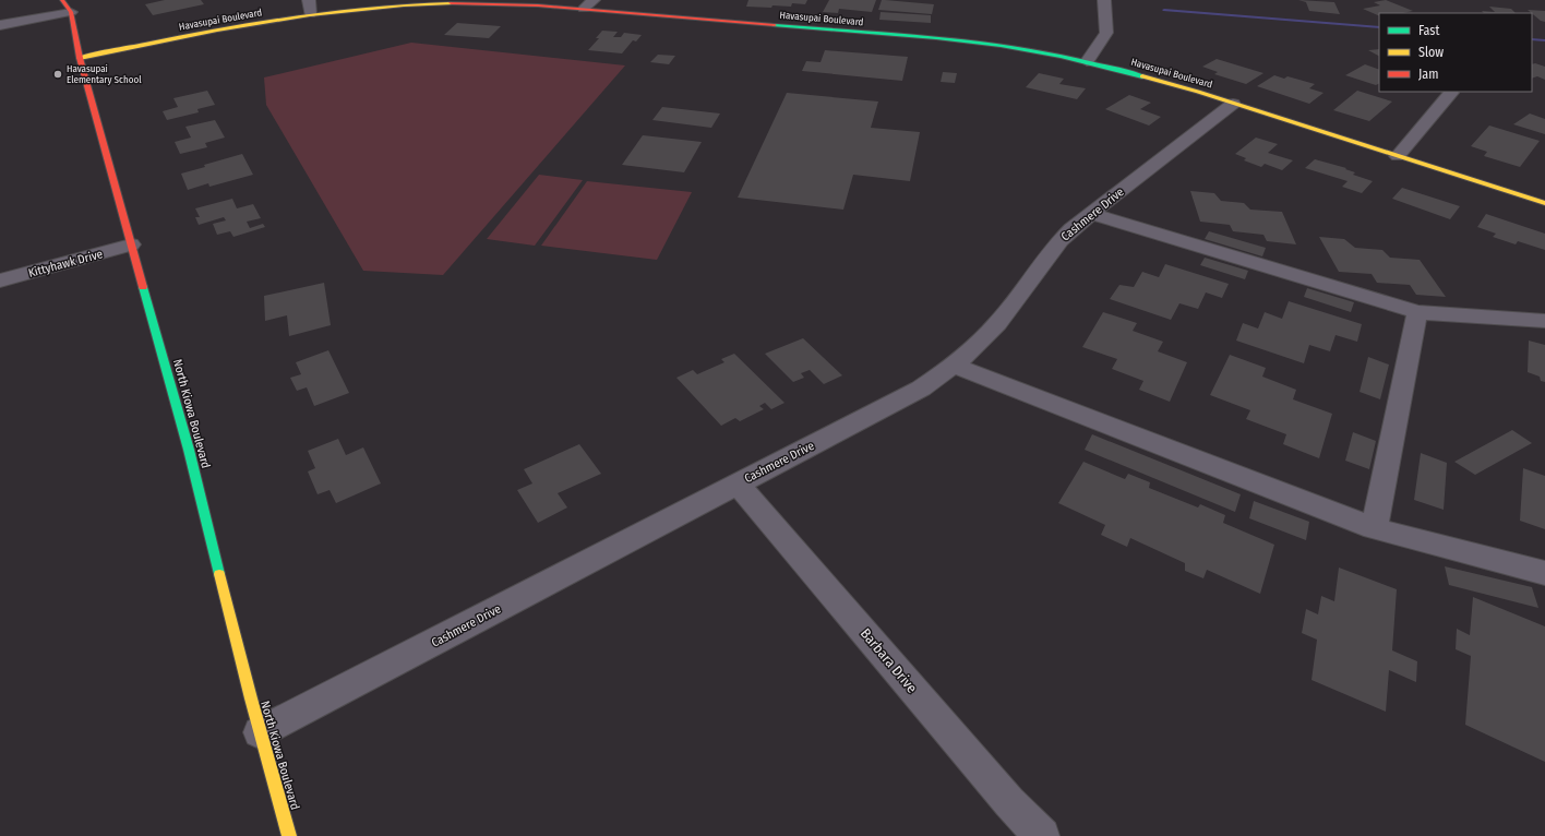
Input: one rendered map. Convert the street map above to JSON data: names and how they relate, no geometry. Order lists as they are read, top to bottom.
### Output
{
  "streets": {
    "street": [
      "Havasupai Boulevard",
      "Cashmere Drive",
      "Kittyhawk Drive",
      "North Kiowa Boulevard",
      "Barbara Drive"
    ]
  },
  "crossings": [
    ["Havasupai Boulevard", "Cashmere Drive"],
    ["Havasupai Boulevard", "North Kiowa Boulevard"],
    ["Cashmere Drive", "North Kiowa Boulevard"],
    ["Cashmere Drive", "Barbara Drive"],
    ["Kittyhawk Drive", "North Kiowa Boulevard"]
  ],
  "places": ["Havasupai Elementary School"],
  "legend": ["Fast", "Slow", "Jam"]
}
